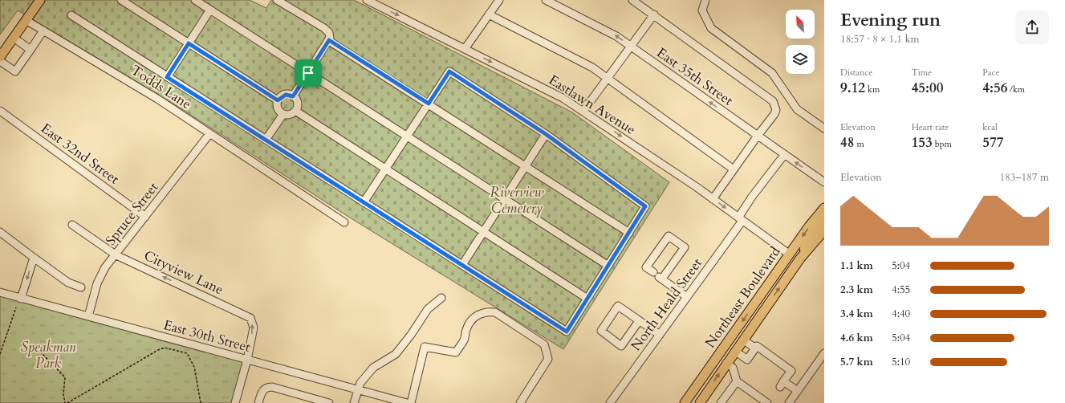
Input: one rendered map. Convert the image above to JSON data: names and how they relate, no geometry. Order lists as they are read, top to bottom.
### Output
{
  "streets": {
    "main road": ["Northeast Boulevard"],
    "street": [
      "East 35th Street",
      "Todds Lane",
      "Eastlawn Avenue",
      "East 32nd Street",
      "Spruce Street",
      "Cityview Lane",
      "North Heald Street",
      "East 30th Street"
    ]
  },
  "crossings": [
    ["East 35th Street", "North Heald Street"],
    ["Todds Lane", "Spruce Street"],
    ["Eastlawn Avenue", "Northeast Boulevard"],
    ["Eastlawn Avenue", "North Heald Street"],
    ["East 32nd Street", "Spruce Street"],
    ["Spruce Street", "Cityview Lane"],
    ["Spruce Street", "East 30th Street"],
    ["Cityview Lane", "East 30th Street"]
  ],
  "one_way": ["Cityview Lane"],
  "parks": ["Riverview Cemetery", "Speakman Park"],
  "north": "top left",
  "page": {
    "heading": ["Evening run", "18:57 · 8 × 1.1 km"],
    "stats": [
      ["Distance", "9.12 km"],
      ["Time", "45:00"],
      ["Pace", "4:56 /km"],
      ["Elevation", "48 m"],
      ["Heart rate", "153 bpm"],
      ["kcal", "577"]
    ],
    "chart": ["Elevation", "183–187 m"],
    "list": [
      {
        "name": "1.1 km",
        "note": "5:04"
      },
      {
        "name": "2.3 km",
        "note": "4:55"
      },
      {
        "name": "3.4 km",
        "note": "4:40"
      },
      {
        "name": "4.6 km",
        "note": "5:04"
      },
      {
        "name": "5.7 km",
        "note": "5:10"
      }
    ]
  }
}
